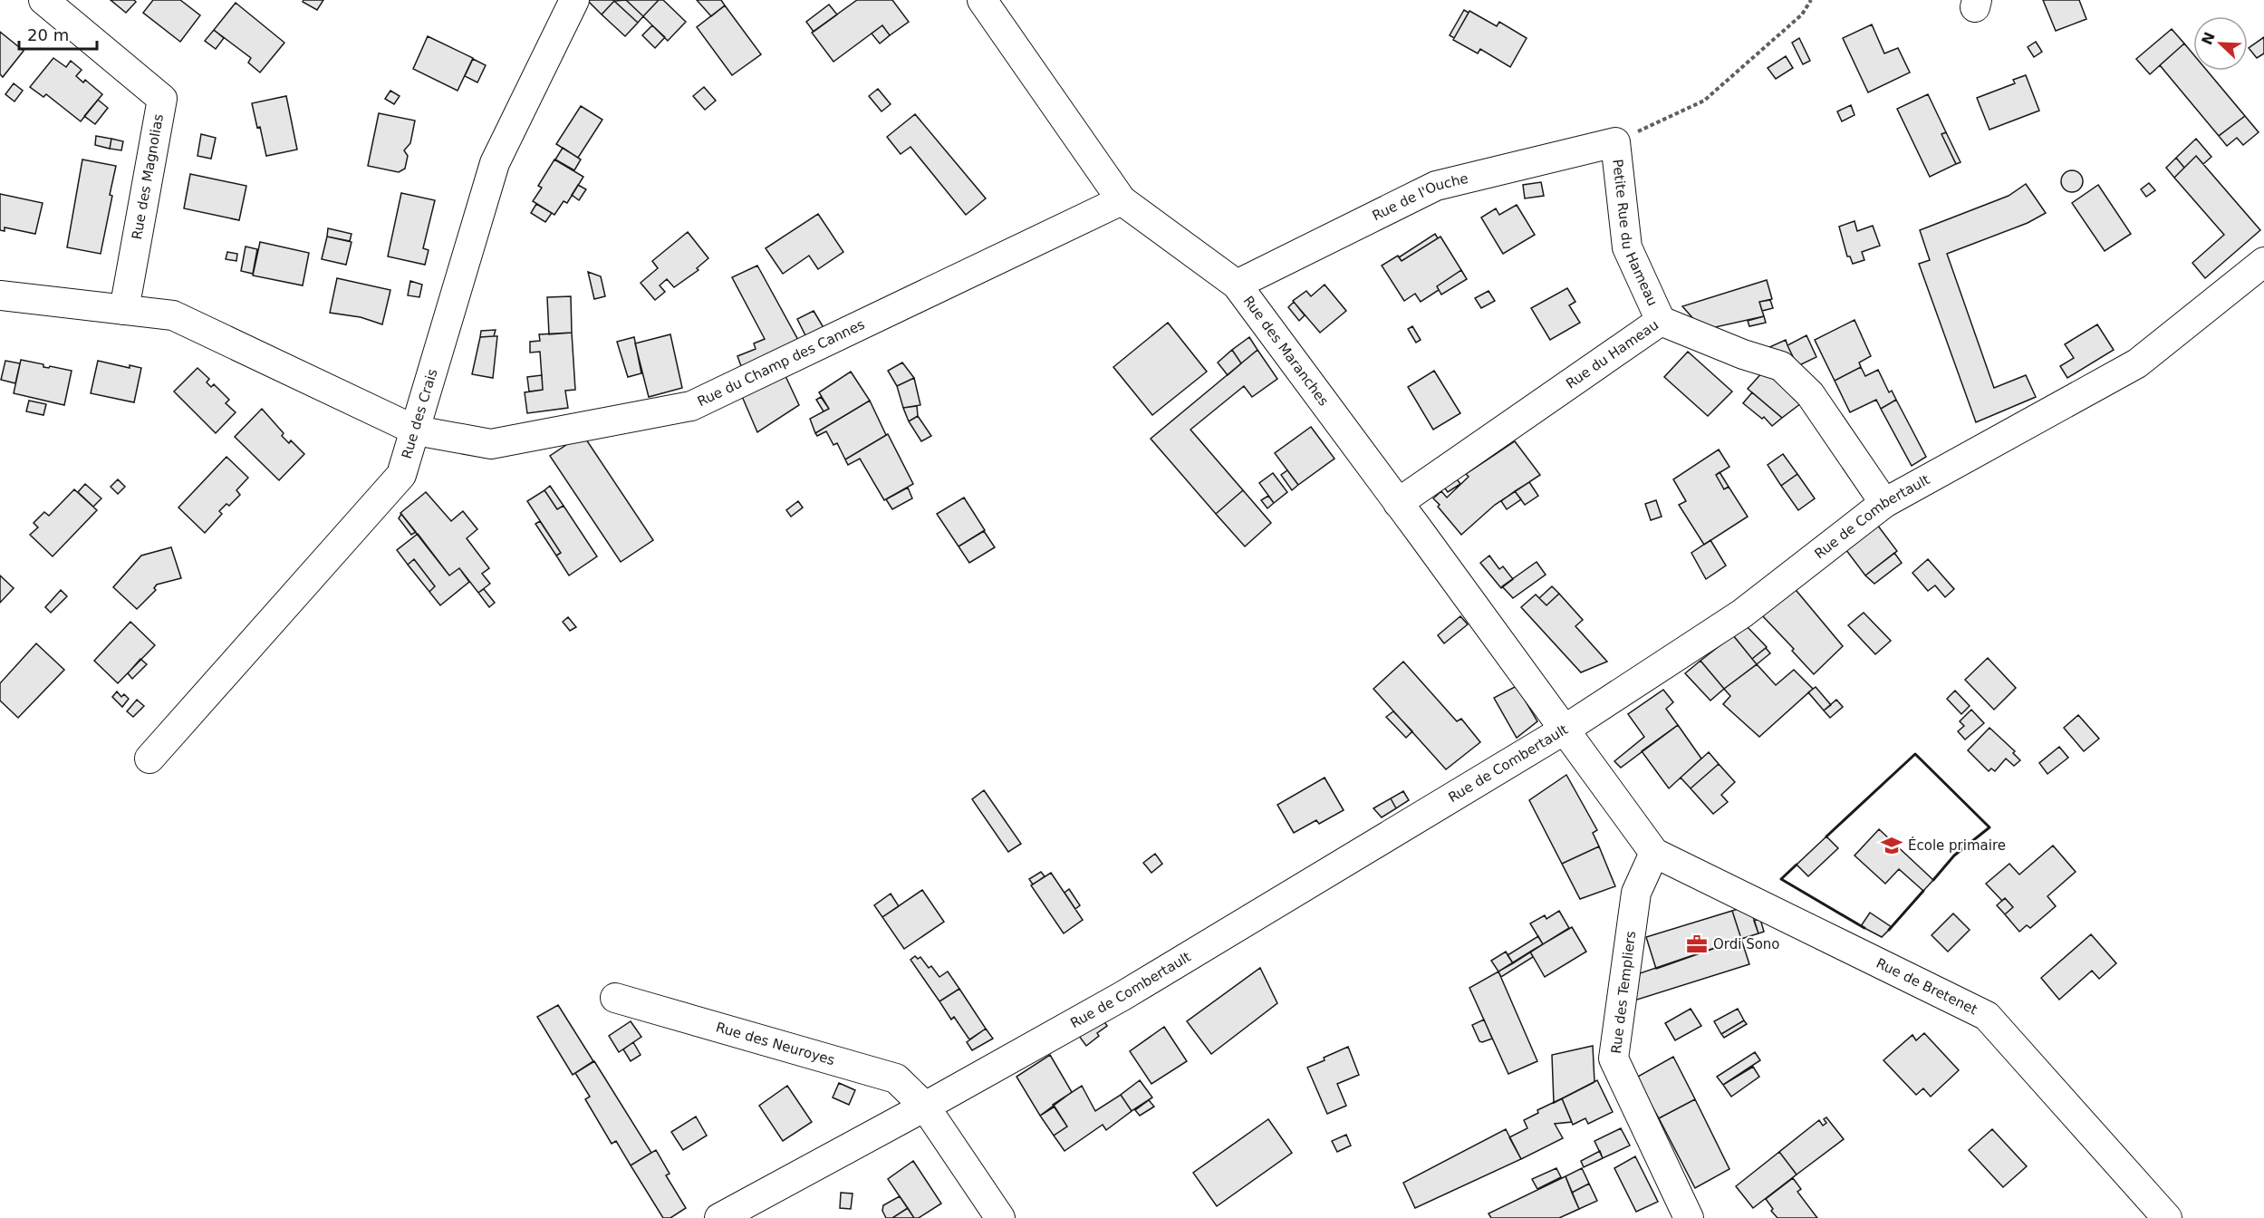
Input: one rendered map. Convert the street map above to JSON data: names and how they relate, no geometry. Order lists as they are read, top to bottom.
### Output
{
  "streets": {
    "street": [
      "Rue des Magnolias",
      "Rue de l'Ouche",
      "Petite Rue du Hameau",
      "Rue des Maranches",
      "Rue du Hameau",
      "Rue du Champ des Cannes",
      "Rue des Crais",
      "Rue de Combertault",
      "Rue de Bretenet",
      "Rue des Templiers",
      "Rue des Neuroyes"
    ]
  },
  "crossings": [
    ["Rue de l'Ouche", "Petite Rue du Hameau"],
    ["Rue de l'Ouche", "Rue des Maranches"],
    ["Petite Rue du Hameau", "Rue du Hameau"],
    ["Rue des Maranches", "Rue du Hameau"],
    ["Rue des Maranches", "Rue du Champ des Cannes"],
    ["Rue des Maranches", "Rue de Combertault"],
    ["Rue des Maranches", "Rue de Bretenet"],
    ["Rue des Maranches", "Rue des Templiers"],
    ["Rue du Hameau", "Rue de Combertault"],
    ["Rue du Champ des Cannes", "Rue des Crais"],
    ["Rue de Combertault", "Rue des Neuroyes"],
    ["Rue de Bretenet", "Rue des Templiers"]
  ],
  "places": {
    "school or university": ["École primaire"],
    "office": ["Ordi Sono"]
  },
  "scale_bar": "20 m",
  "north": "top left"
}
